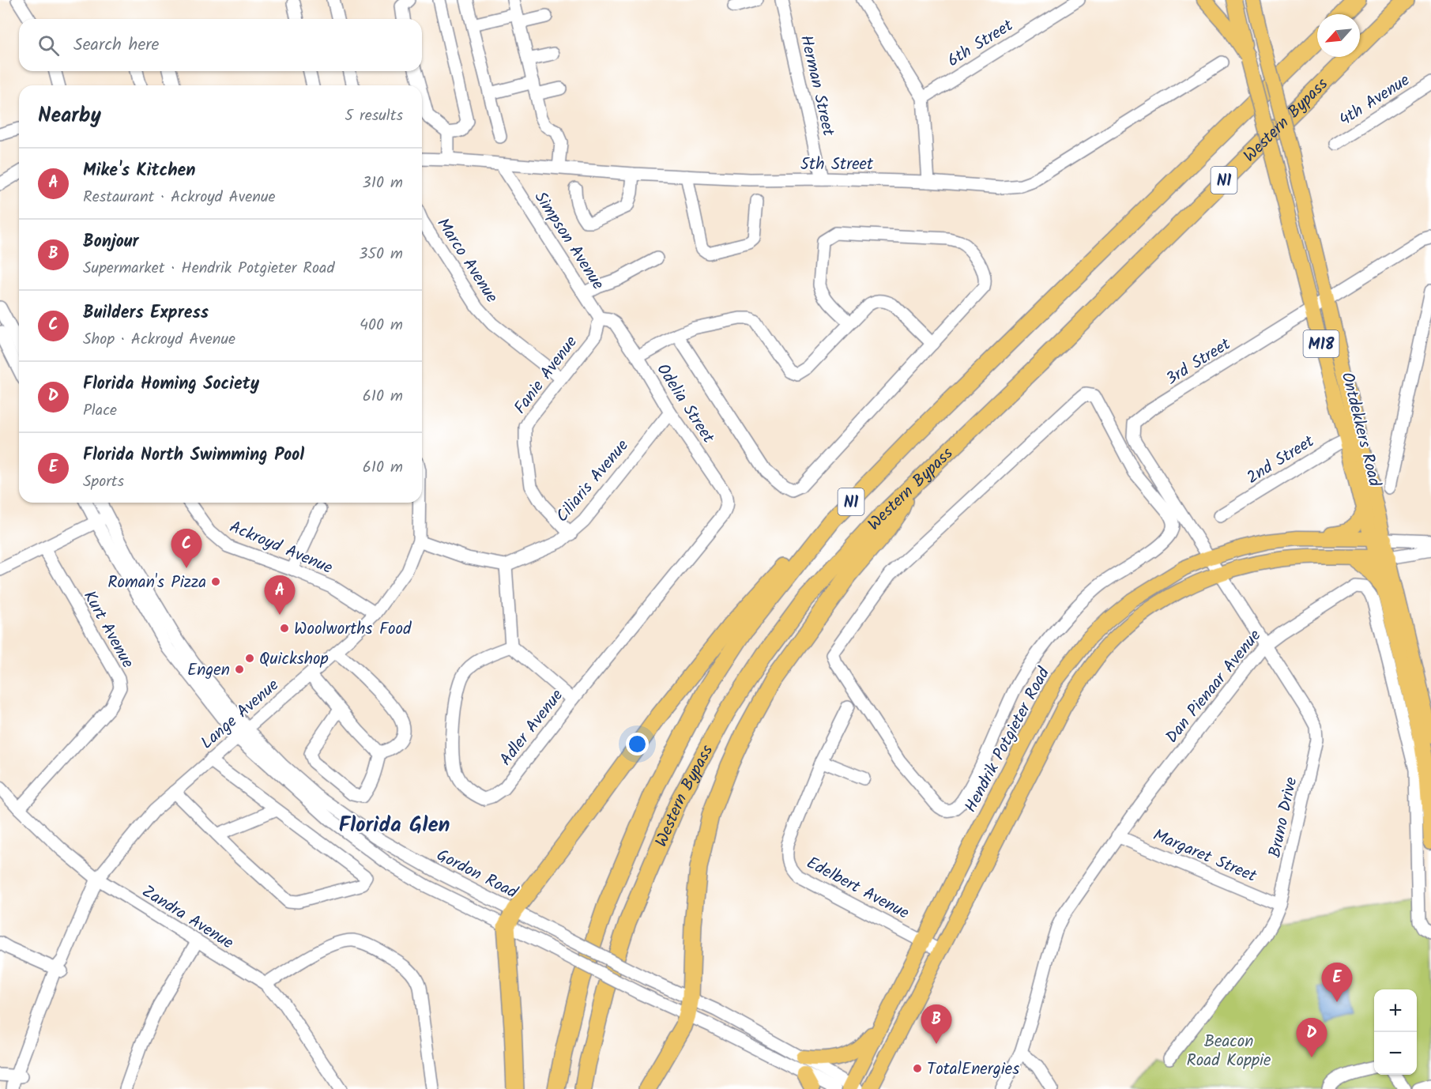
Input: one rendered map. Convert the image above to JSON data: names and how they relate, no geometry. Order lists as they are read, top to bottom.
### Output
{
  "streets": {
    "highway": ["Western Bypass", "N1"],
    "main road": ["M18", "Ontdekkers Road", "Hendrik Potgieter Road"],
    "street": [
      "6th Street",
      "Herman Street",
      "4th Avenue",
      "5th Street",
      "Simpson Avenue",
      "Marco Avenue",
      "3rd Street",
      "Fanie Avenue",
      "Odelia Street",
      "2nd Street",
      "Ciliaris Avenue",
      "Ackroyd Avenue",
      "Kurt Avenue",
      "Dan Pienaar Avenue",
      "Lange Avenue",
      "Adler Avenue",
      "Bruno Drive",
      "Margaret Street",
      "Gordon Road",
      "Edelbert Avenue",
      "Zandra Avenue"
    ]
  },
  "crossings": [
    ["Herman Street", "5th Street"],
    ["5th Street", "Simpson Avenue"],
    ["Simpson Avenue", "Fanie Avenue"],
    ["Simpson Avenue", "Odelia Street"],
    ["Marco Avenue", "Fanie Avenue"],
    ["3rd Street", "Ontdekkers Road"],
    ["3rd Street", "Hendrik Potgieter Road"],
    ["3rd Street", "Bruno Drive"],
    ["Fanie Avenue", "Odelia Street"],
    ["Fanie Avenue", "Ciliaris Avenue"],
    ["Odelia Street", "Ciliaris Avenue"],
    ["Odelia Street", "Adler Avenue"],
    ["Ontdekkers Road", "2nd Street"],
    ["Ontdekkers Road", "Hendrik Potgieter Road"],
    ["Ackroyd Avenue", "Lange Avenue"],
    ["Kurt Avenue", "Zandra Avenue"],
    ["Dan Pienaar Avenue", "Bruno Drive"],
    ["Dan Pienaar Avenue", "Margaret Street"],
    ["Lange Avenue", "Gordon Road"],
    ["Lange Avenue", "Zandra Avenue"],
    ["Hendrik Potgieter Road", "Gordon Road"],
    ["Hendrik Potgieter Road", "Edelbert Avenue"],
    ["Bruno Drive", "Margaret Street"]
  ],
  "districts": ["Florida Glen"],
  "parks": ["Beacon Road Koppie"],
  "places": [
    "Roman's Pizza",
    "Woolworths Food",
    "Quickshop",
    "Engen",
    "TotalEnergies"
  ],
  "north": "bottom left",
  "page": {
    "search": "Search here",
    "heading": ["Nearby", "5 results"],
    "list": [
      {
        "mark": "A",
        "name": "Mike's Kitchen",
        "note": "Restaurant · Ackroyd Avenue",
        "value": "310 m"
      },
      {
        "mark": "B",
        "name": "Bonjour",
        "note": "Supermarket · Hendrik Potgieter Road",
        "value": "350 m"
      },
      {
        "mark": "C",
        "name": "Builders Express",
        "note": "Shop · Ackroyd Avenue",
        "value": "400 m"
      },
      {
        "mark": "D",
        "name": "Florida Homing Society",
        "note": "Place",
        "value": "610 m"
      },
      {
        "mark": "E",
        "name": "Florida North Swimming Pool",
        "note": "Sports",
        "value": "610 m"
      }
    ],
    "pins": [
      "C",
      "A",
      "E",
      "B",
      "D"
    ],
    "map_buttons": ["+", "−"]
  }
}
